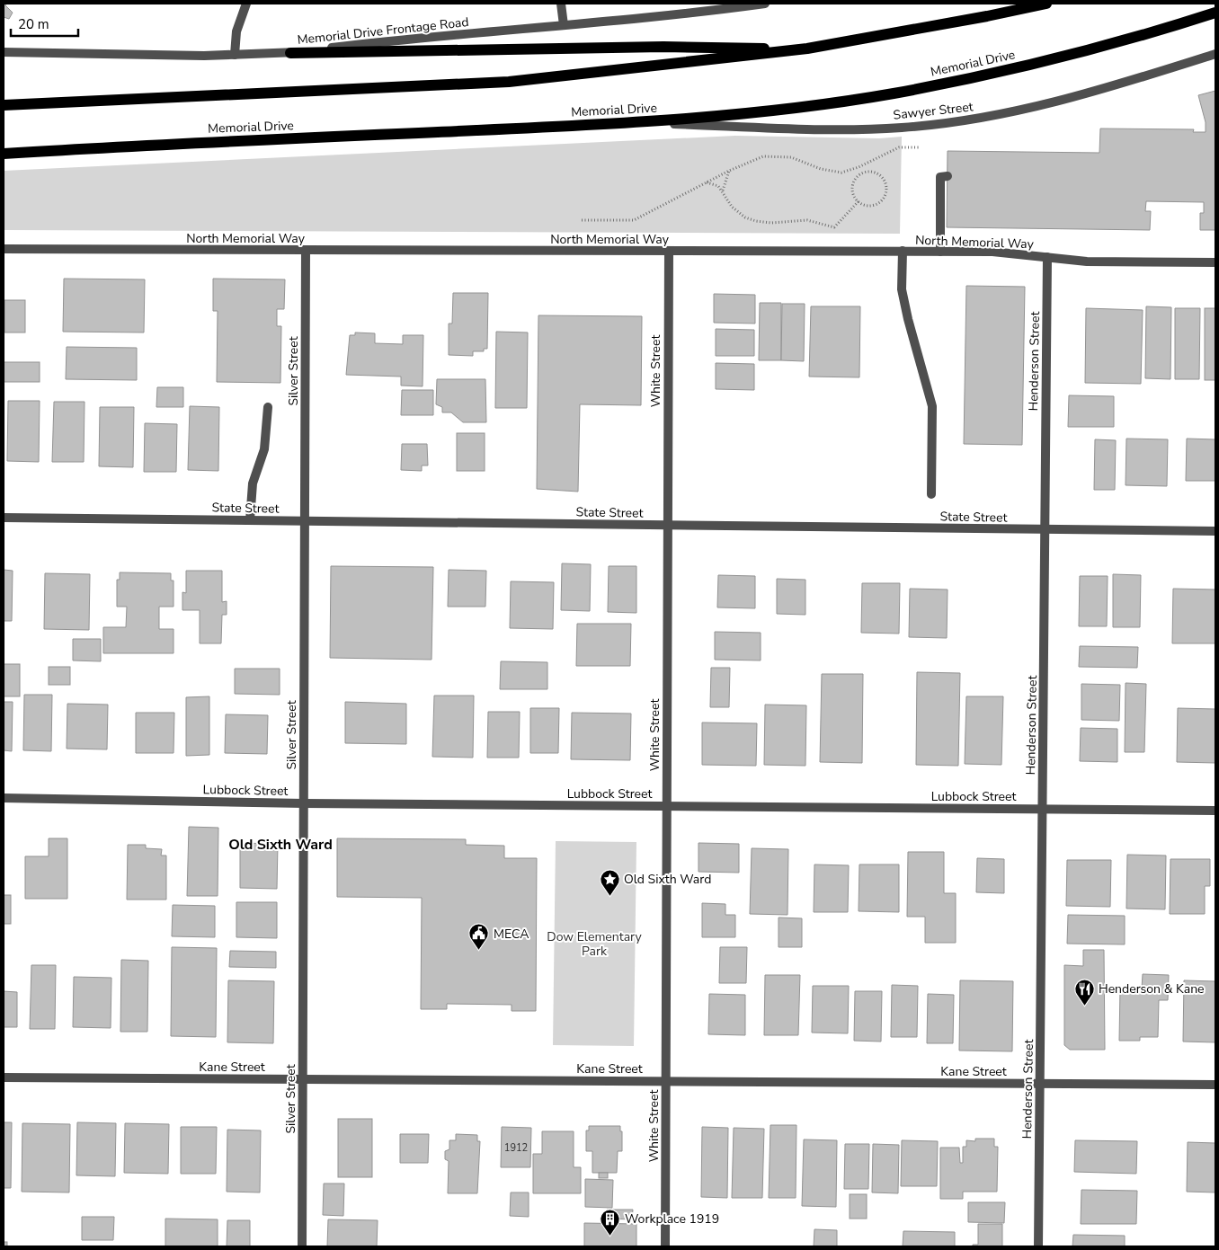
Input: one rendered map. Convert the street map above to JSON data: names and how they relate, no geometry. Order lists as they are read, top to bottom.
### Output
{
  "streets": {
    "main road": ["Memorial Drive"],
    "street": [
      "Memorial Drive Frontage Road",
      "Sawyer Street",
      "North Memorial Way",
      "Henderson Street",
      "Silver Street",
      "White Street",
      "State Street",
      "Lubbock Street",
      "Kane Street"
    ]
  },
  "crossings": [
    ["Memorial Drive", "Sawyer Street"],
    ["North Memorial Way", "Henderson Street"],
    ["North Memorial Way", "Silver Street"],
    ["North Memorial Way", "White Street"],
    ["Henderson Street", "State Street"],
    ["Henderson Street", "Lubbock Street"],
    ["Henderson Street", "Kane Street"],
    ["Silver Street", "State Street"],
    ["Silver Street", "Lubbock Street"],
    ["Silver Street", "Kane Street"],
    ["White Street", "State Street"],
    ["White Street", "Lubbock Street"],
    ["White Street", "Kane Street"]
  ],
  "districts": ["Old Sixth Ward"],
  "parks": ["Dow Elementary Park"],
  "places": {
    "place": ["Old Sixth Ward"],
    "public building": ["MECA"],
    "restaurant": ["Henderson & Kane"],
    "building": ["Workplace 1919"]
  },
  "house_numbers": ["1912"],
  "scale_bar": "20 m"
}
